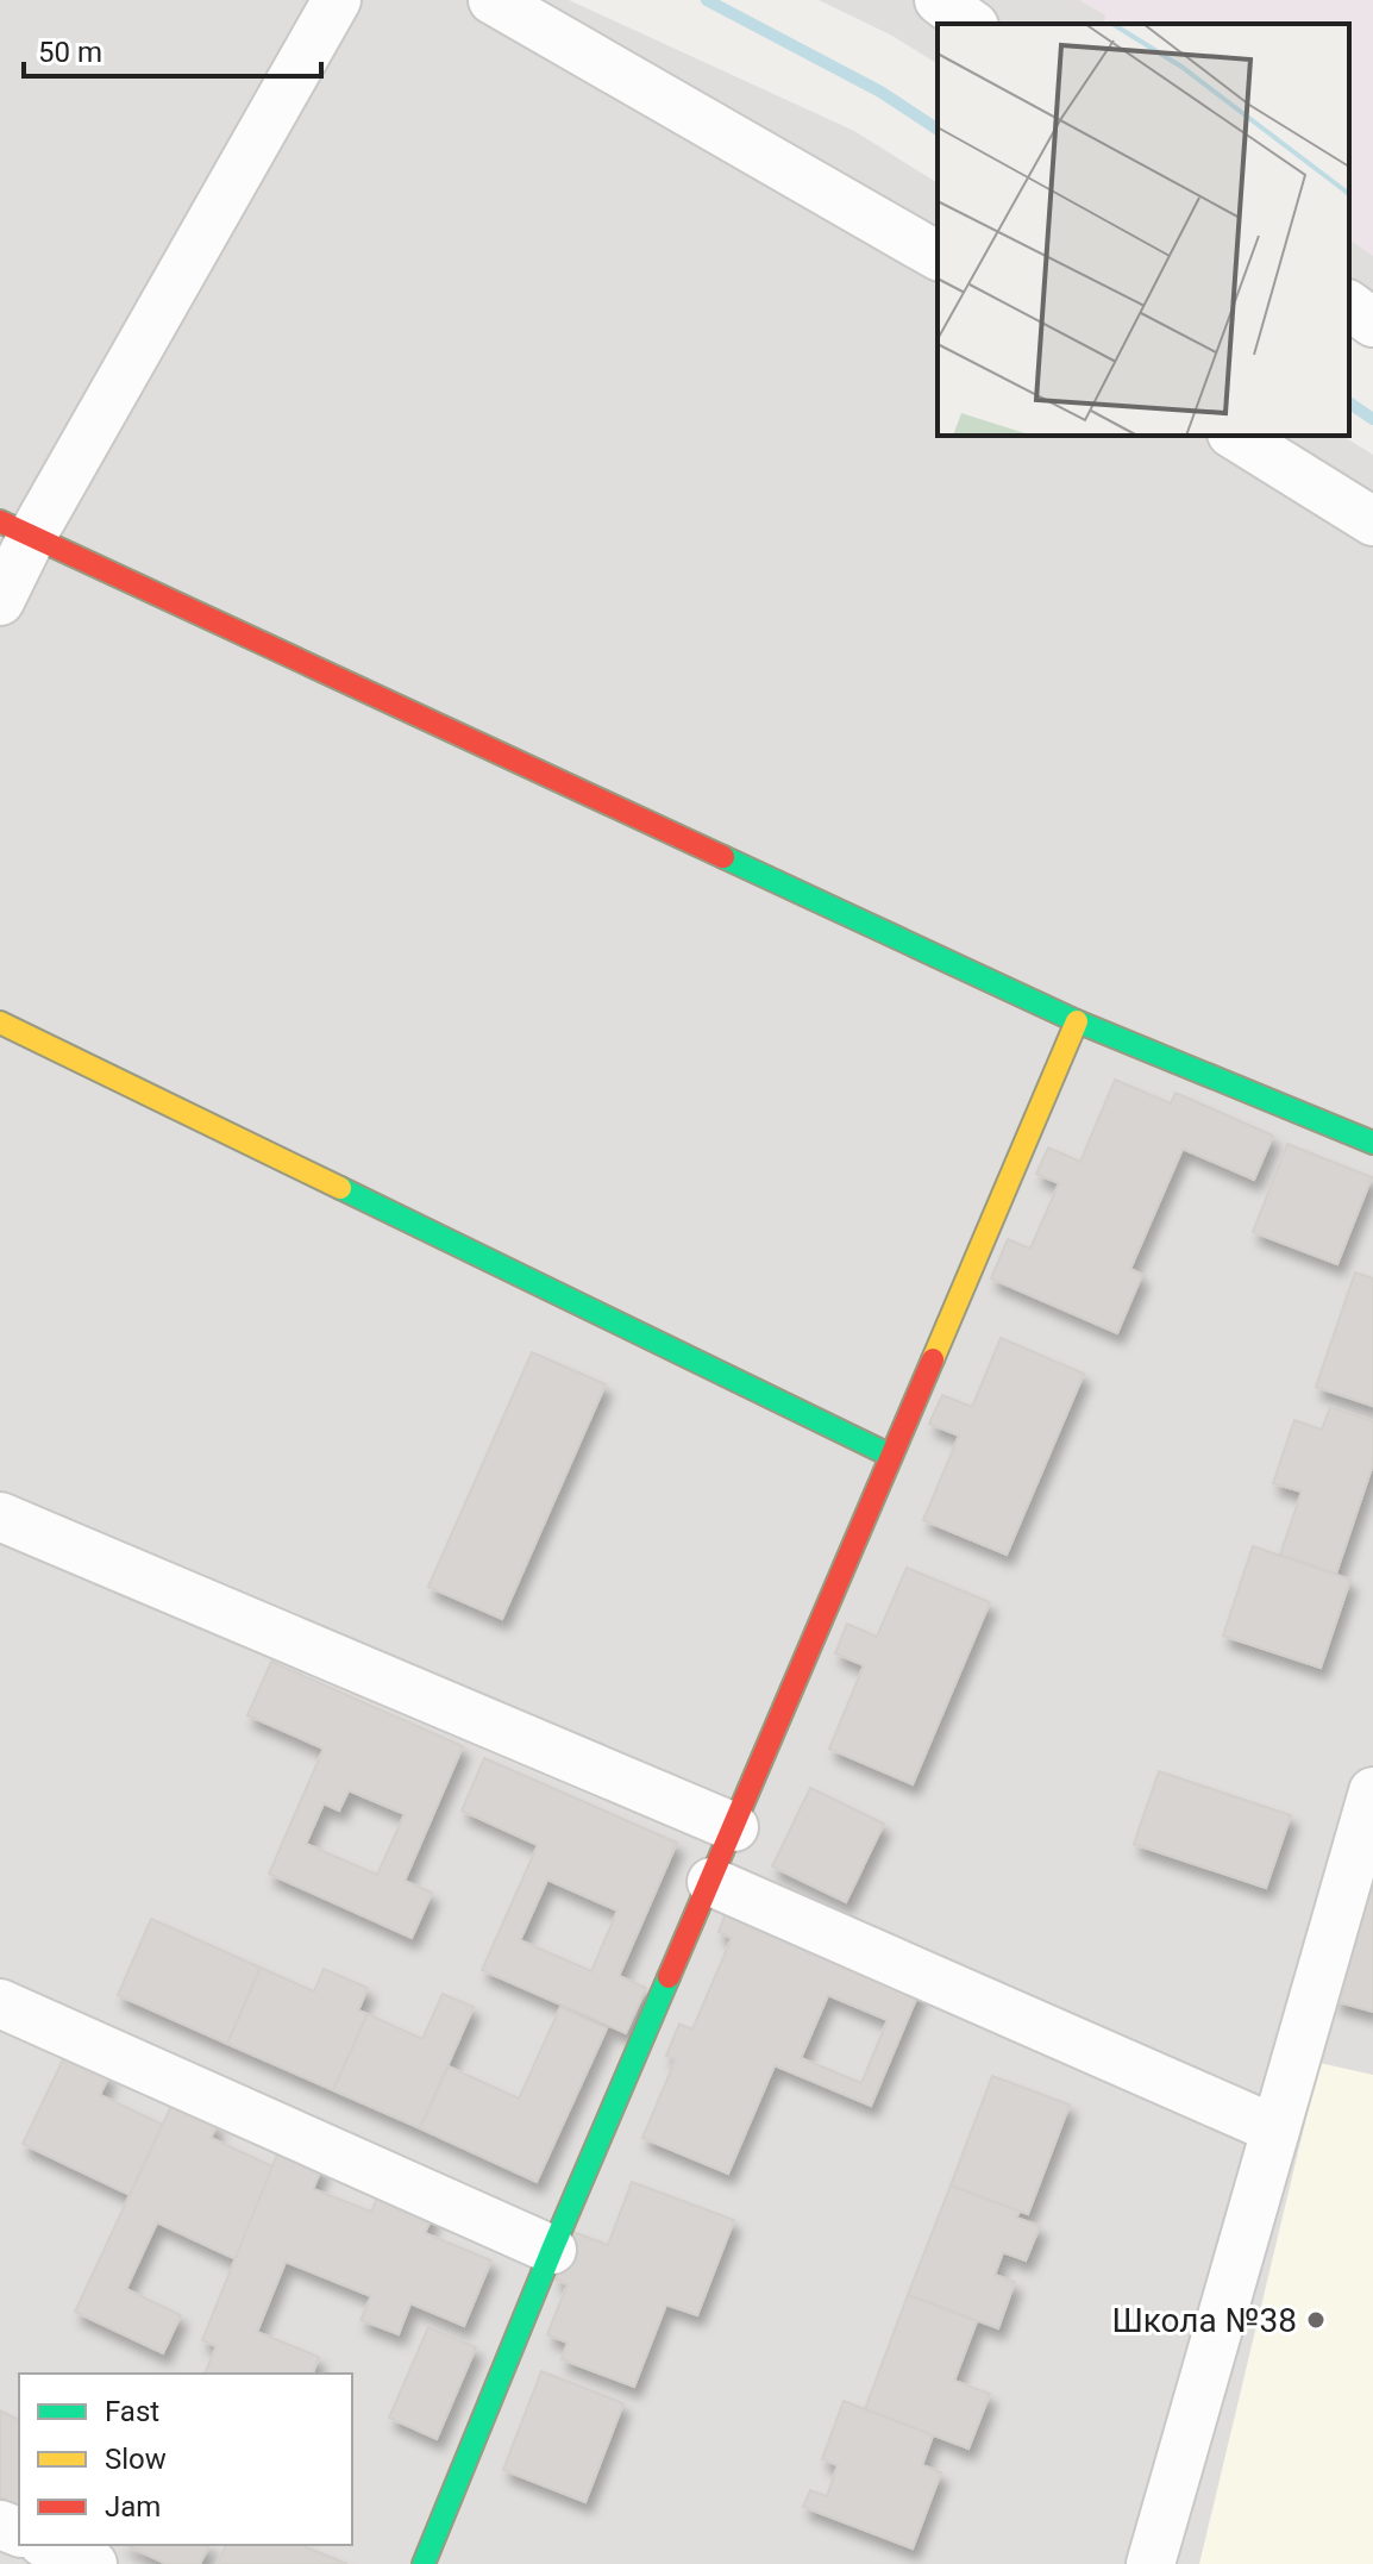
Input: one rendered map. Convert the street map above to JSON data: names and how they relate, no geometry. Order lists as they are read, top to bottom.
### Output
{
  "places": ["Школа №38"],
  "legend": ["Fast", "Slow", "Jam"],
  "scale_bar": "50 m"
}
